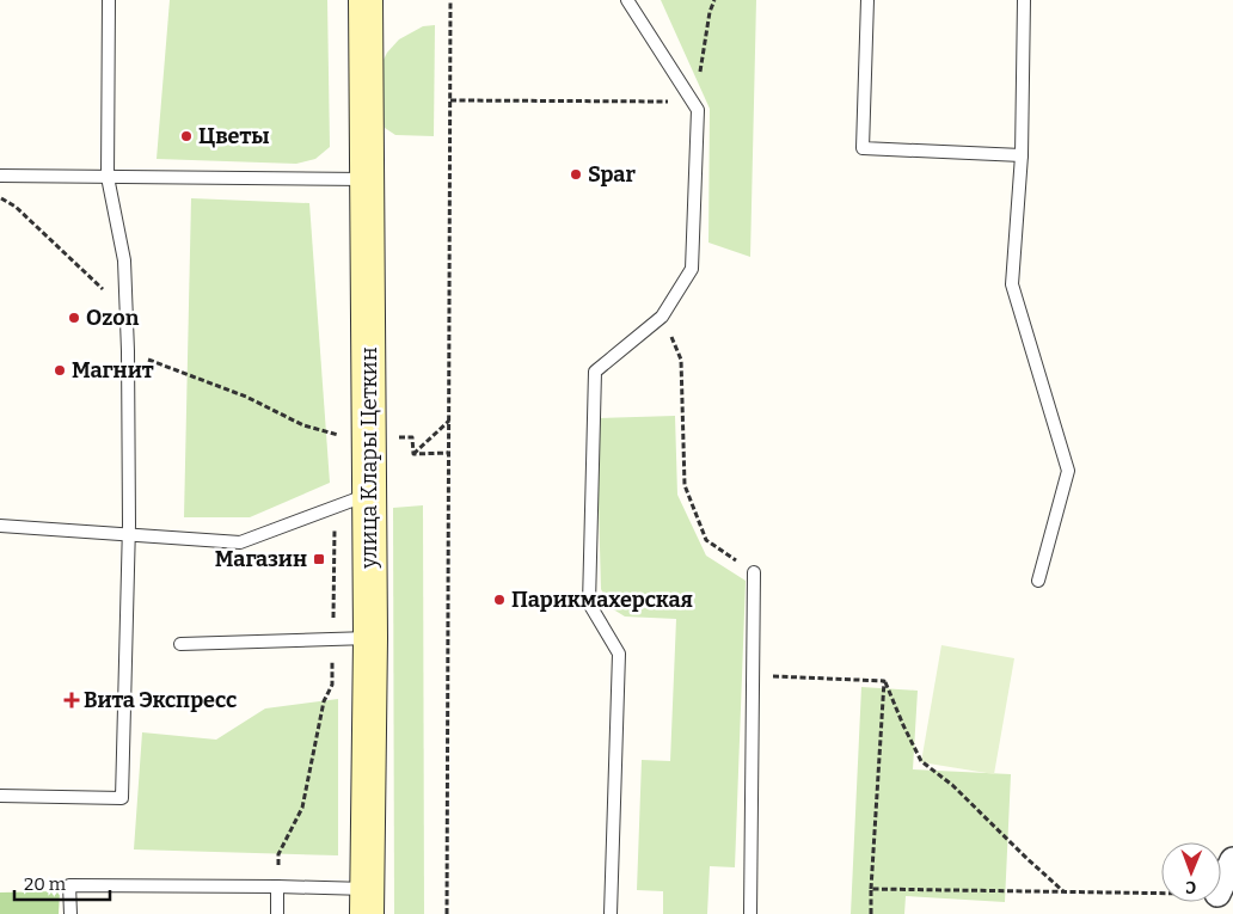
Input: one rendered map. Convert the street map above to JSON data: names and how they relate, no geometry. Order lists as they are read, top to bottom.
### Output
{
  "streets": {
    "main road": ["улица Клары Цеткин"]
  },
  "places": {
    "other": [
      "Цветы",
      "Spar",
      "Ozon",
      "Магнит",
      "Парикмахерская"
    ],
    "transit": ["Магазин"],
    "health": ["Вита Экспресс"]
  },
  "scale_bar": "20 m",
  "north": "bottom"
}
